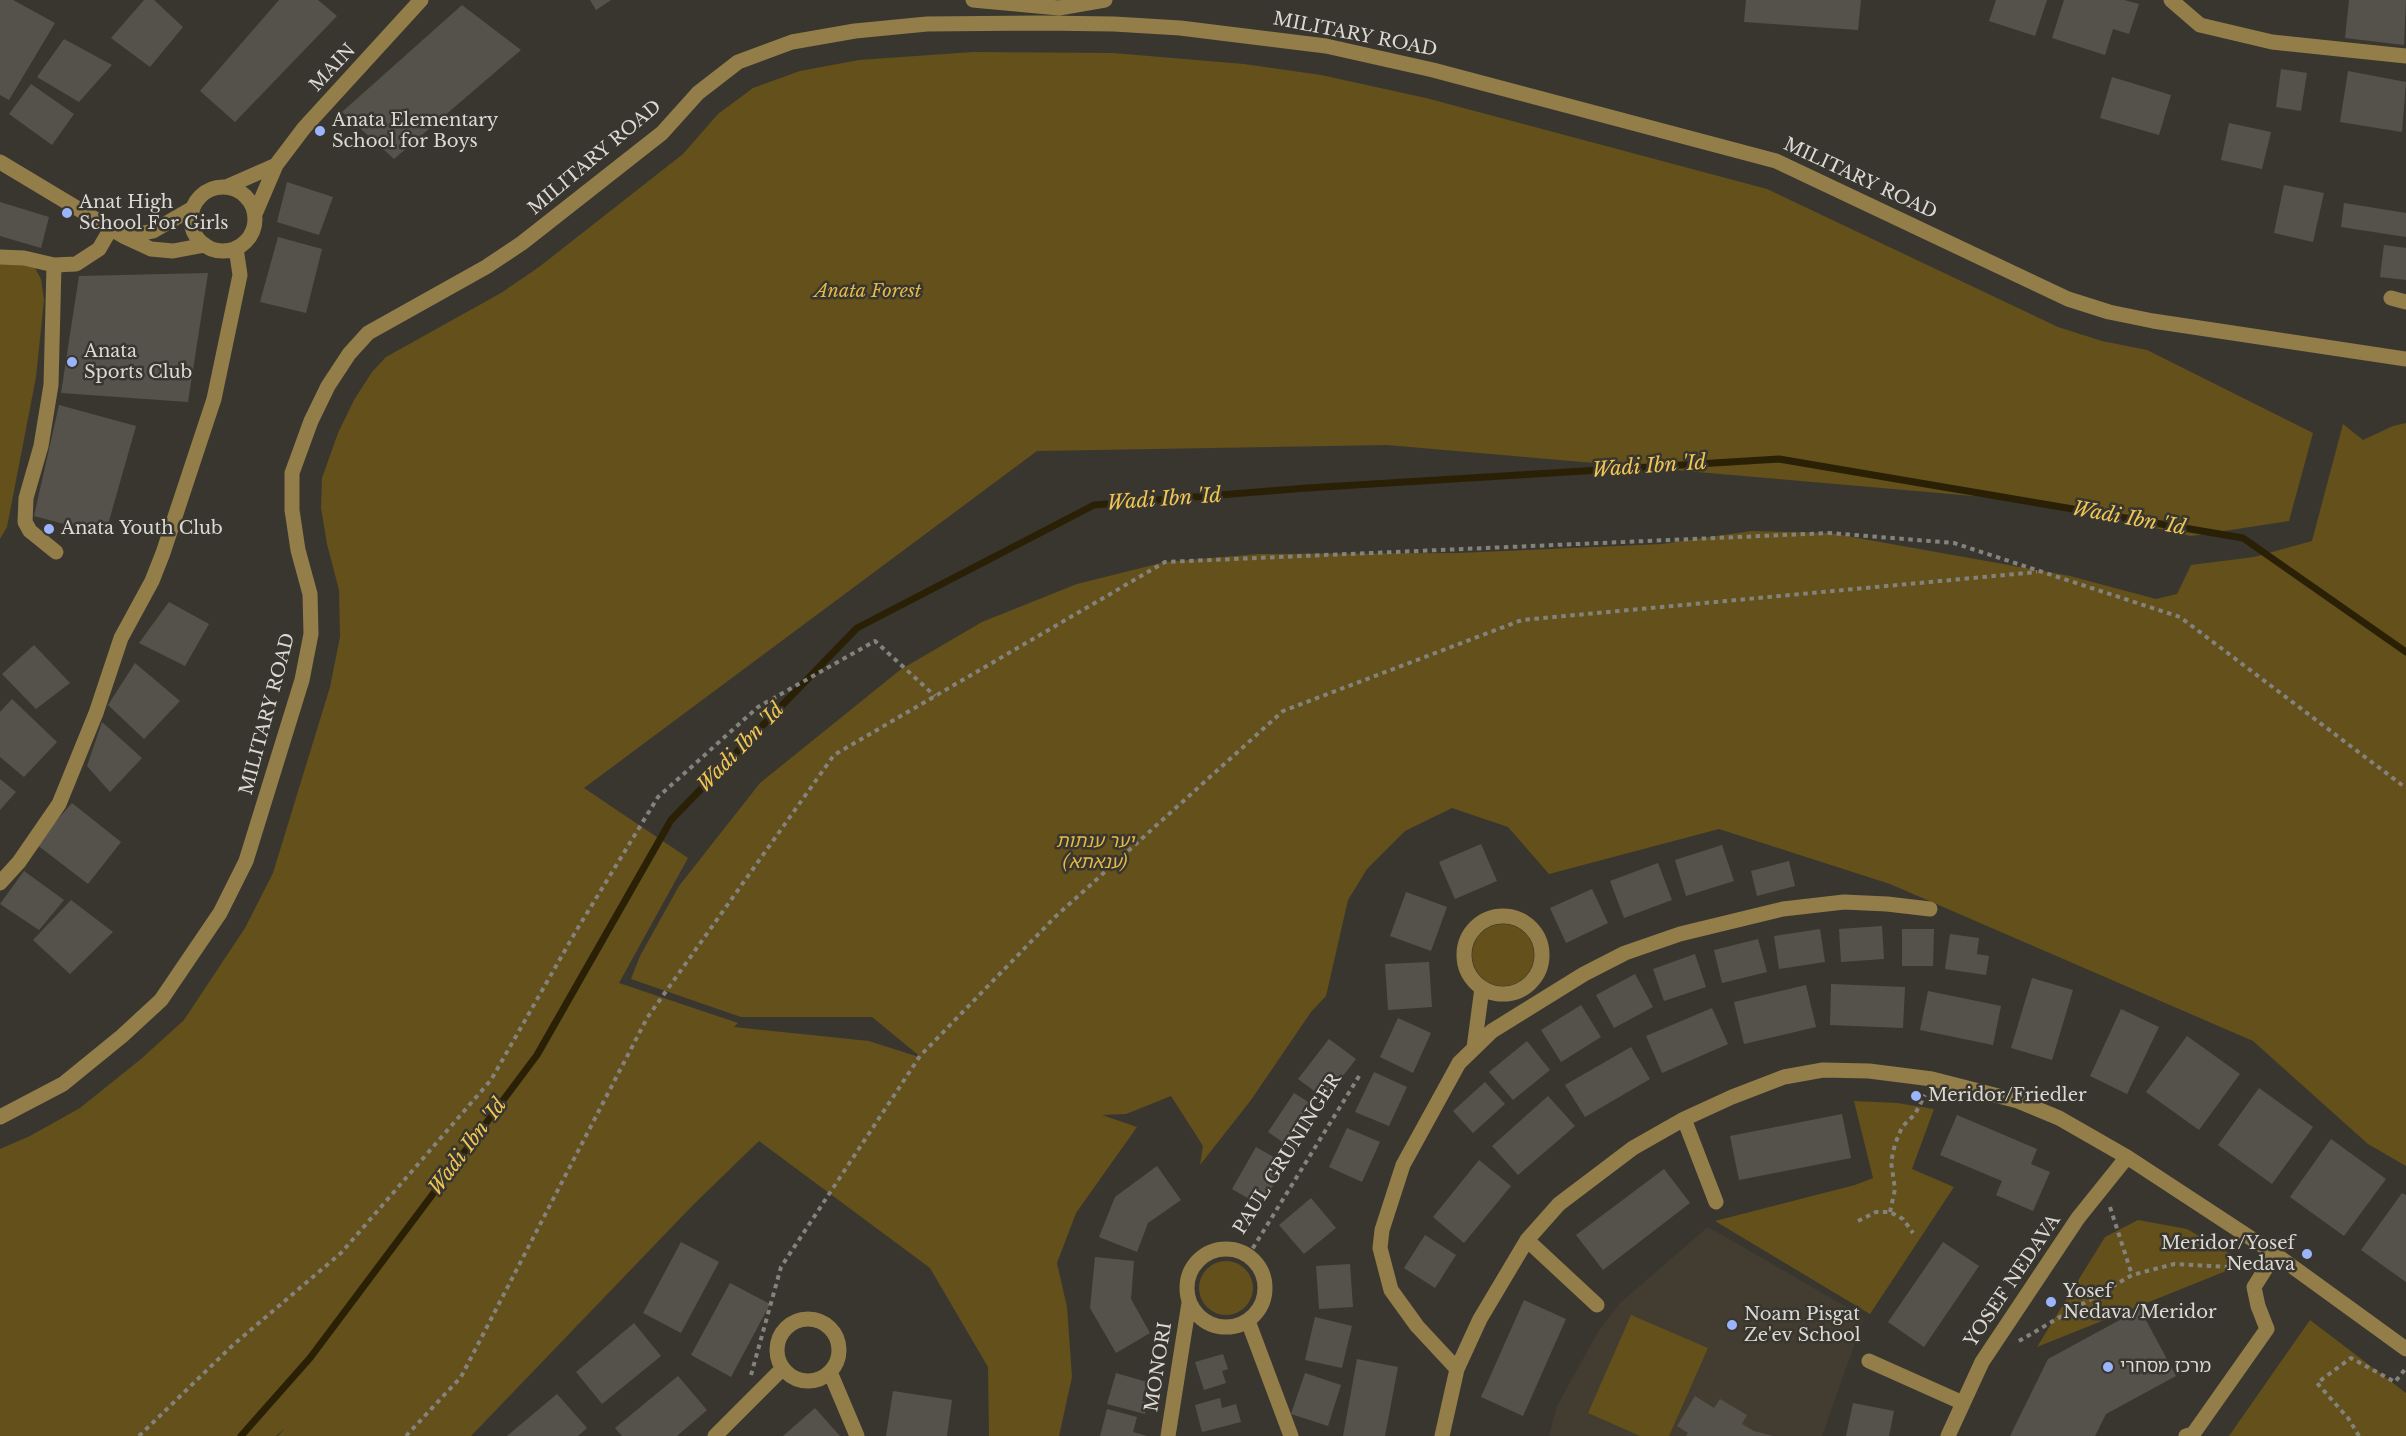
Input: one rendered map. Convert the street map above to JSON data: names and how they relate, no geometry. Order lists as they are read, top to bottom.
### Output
{
  "streets": {
    "street": [
      "MILITARY ROAD",
      "MAIN",
      "PAUL GRUNINGER",
      "YOSEF NEDAVA",
      "MONORI"
    ]
  },
  "crossings": [
    ["PAUL GRUNINGER", "MONORI"]
  ],
  "water": ["Wadi Ibn 'Id"],
  "parks": ["Anata Forest", "יער ענתות (ענאתא)"],
  "places": [
    "Anata Elementary School for Boys",
    "Anat High School For Girls",
    "Anata Sports Club",
    "Anata Youth Club",
    "Meridor/Friedler",
    "Meridor/Yosef Nedava",
    "Yosef Nedava/Meridor",
    "Noam Pisgat Ze'ev School",
    "מרכז מסחרי"
  ]
}
